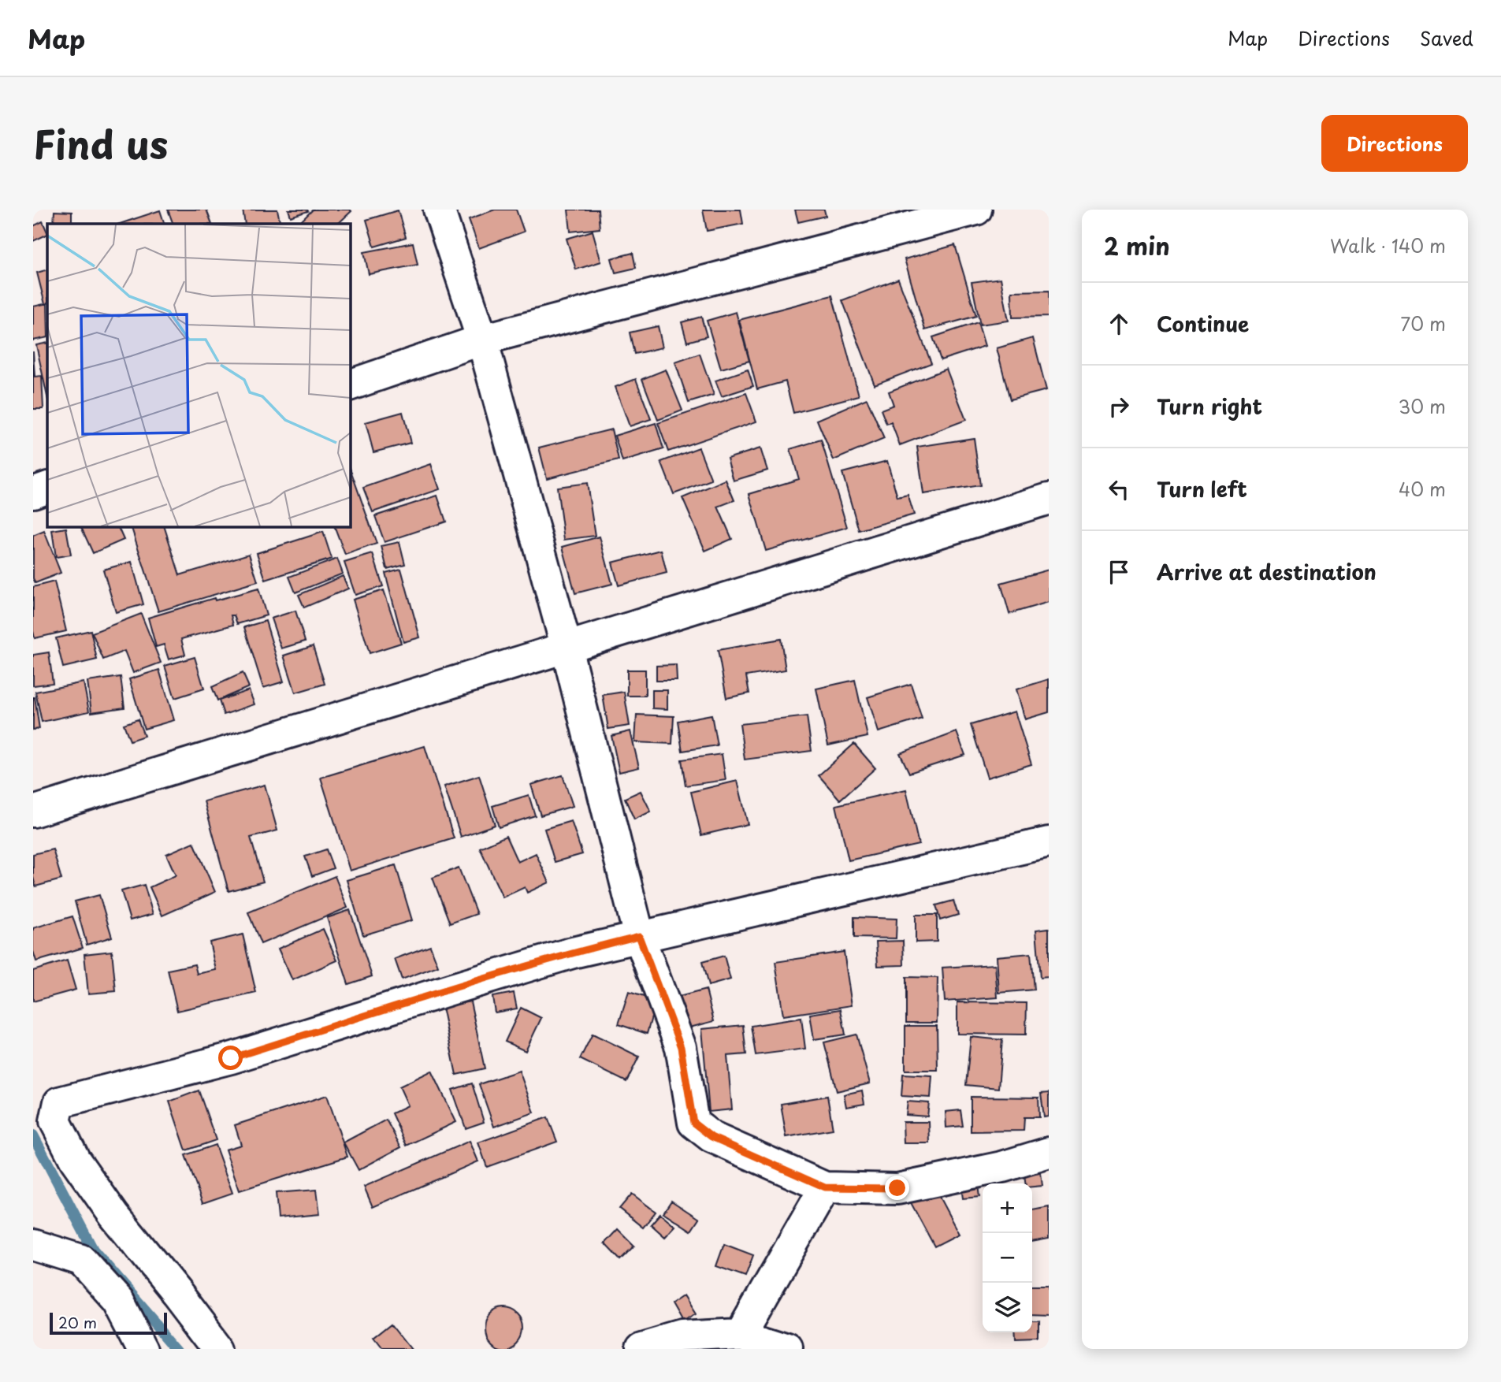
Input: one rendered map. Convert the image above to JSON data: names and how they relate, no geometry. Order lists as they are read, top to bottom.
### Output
{
  "scale_bar": "20 m",
  "page": {
    "header": "Map",
    "nav": ["Map", "Directions", "Saved"],
    "title": "Find us",
    "buttons": "Directions",
    "heading": ["2 min", "Walk · 140 m"],
    "list": [
      ["Continue", "70 m"],
      ["Turn right", "30 m"],
      ["Turn left", "40 m"],
      "Arrive at destination"
    ],
    "map_buttons": ["+", "−"],
    "scale": "20 m"
  }
}
